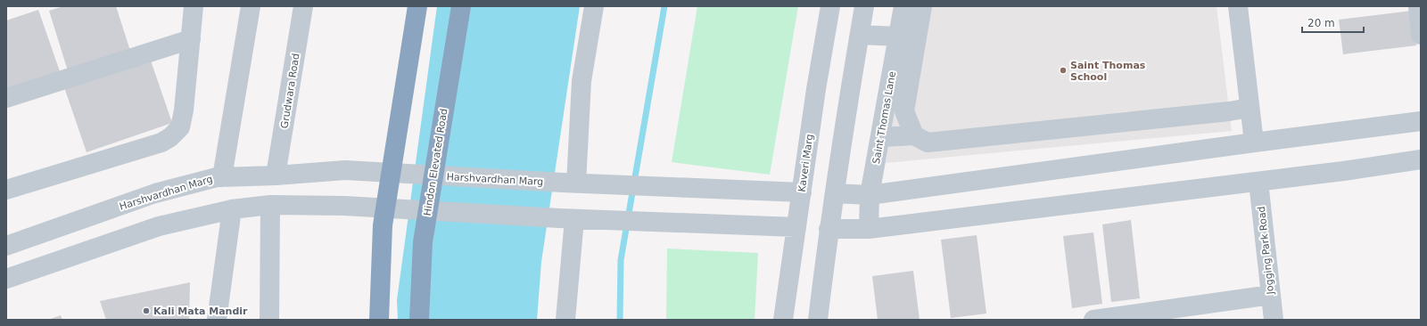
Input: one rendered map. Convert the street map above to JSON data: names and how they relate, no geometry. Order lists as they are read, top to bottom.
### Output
{
  "streets": {
    "highway": ["Hindon Elevated Road"],
    "street": [
      "Grudwara Road",
      "Saint Thomas Lane",
      "Kaveri Marg",
      "Harshvardhan Marg",
      "Jogging Park Road"
    ]
  },
  "crossings": [
    ["Grudwara Road", "Harshvardhan Marg"],
    ["Kaveri Marg", "Harshvardhan Marg"]
  ],
  "places": ["Saint Thomas School", "Kali Mata Mandir"],
  "scale_bar": "20 m"
}
